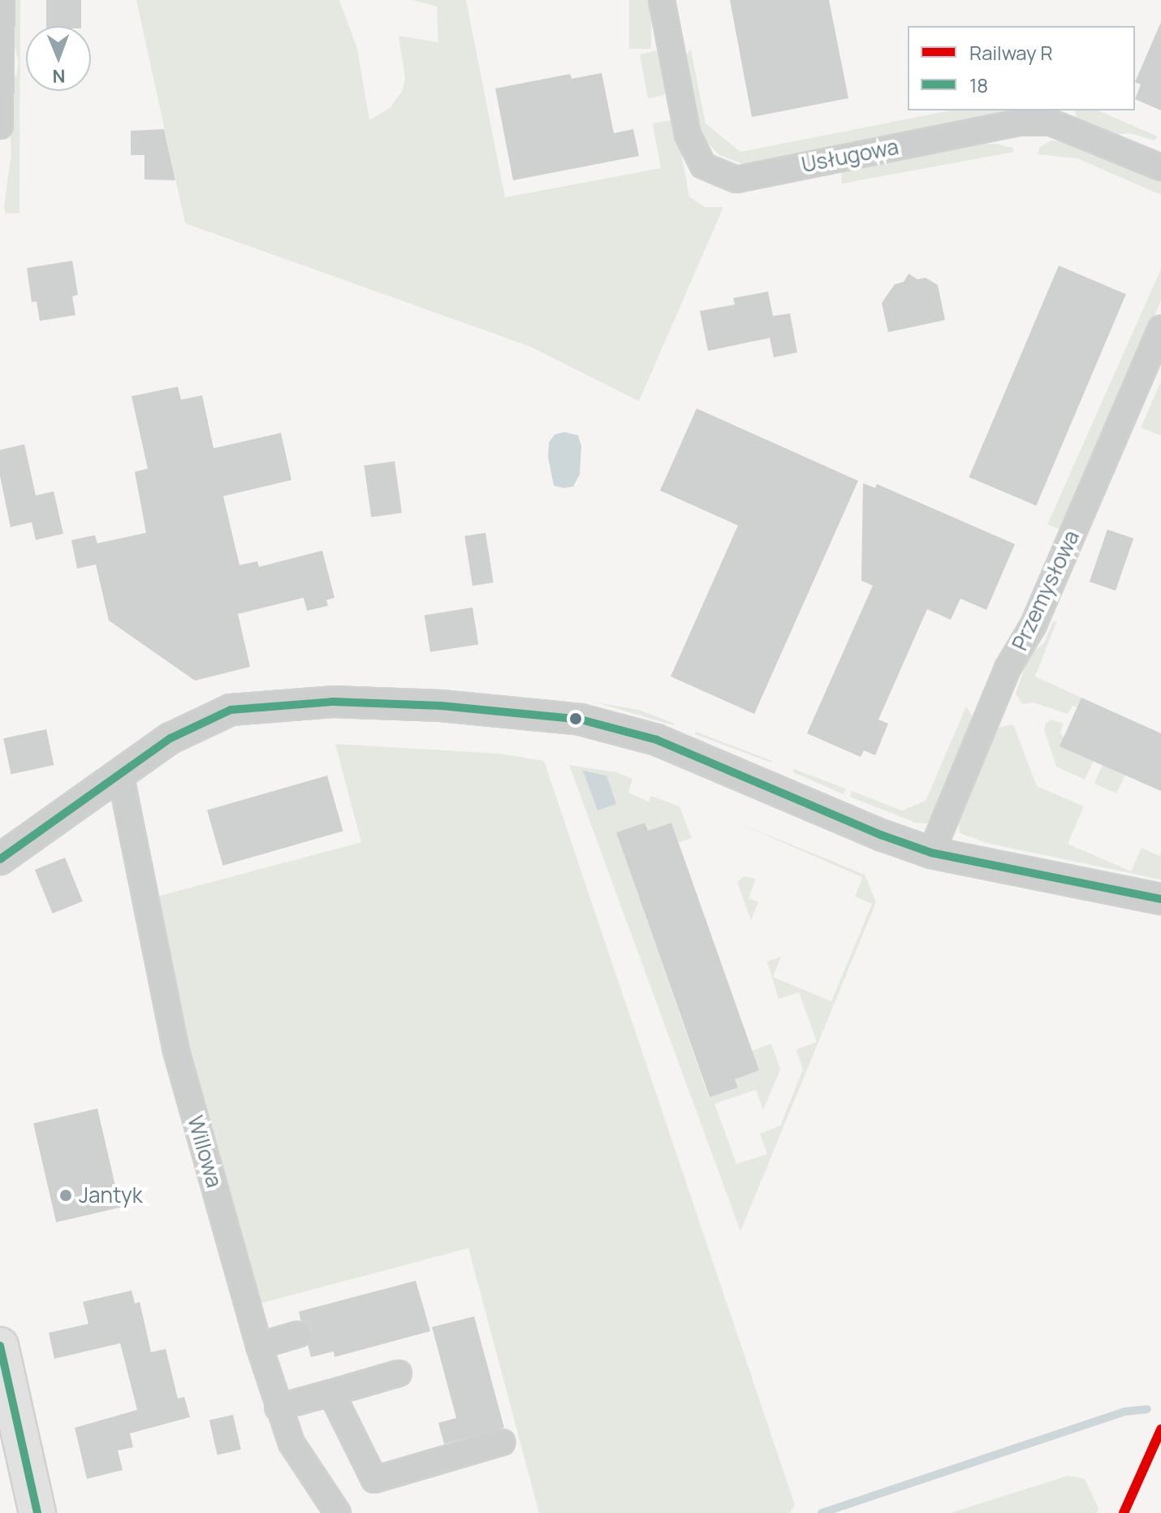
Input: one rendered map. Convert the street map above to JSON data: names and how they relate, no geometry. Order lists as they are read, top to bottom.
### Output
{
  "streets": {
    "street": ["Usługowa", "Przemysłowa", "Willowa"]
  },
  "places": ["Jantyk"],
  "lines": ["transit line 18", "rail line R"],
  "legend": ["Railway R", "18"],
  "north": "bottom"
}
